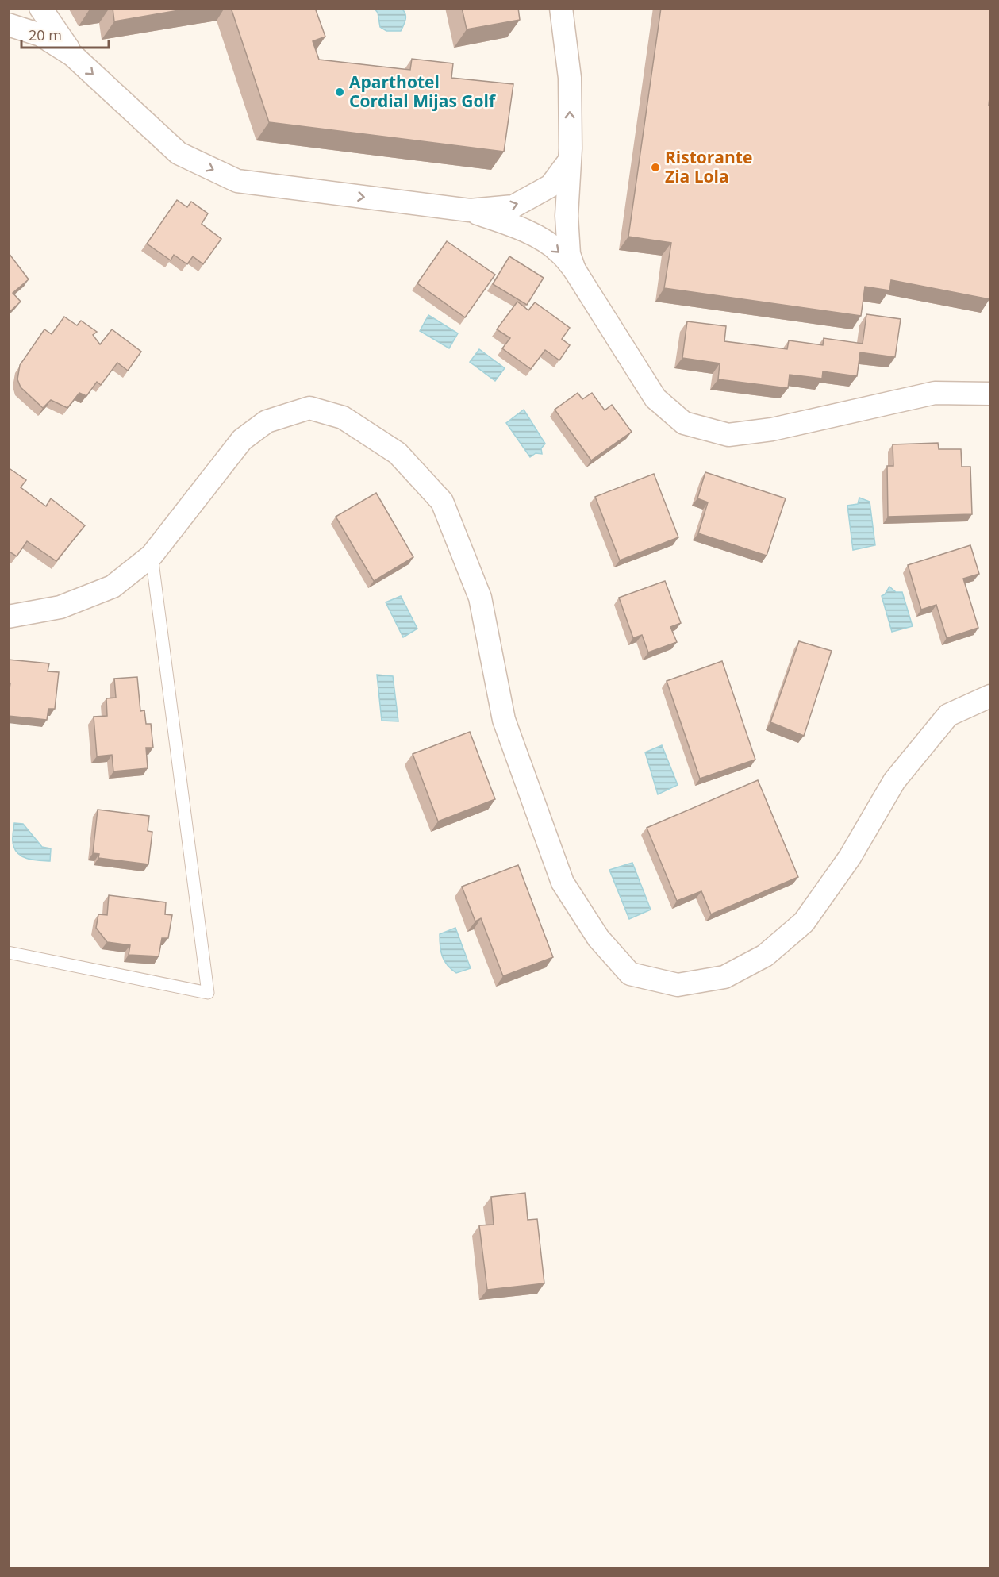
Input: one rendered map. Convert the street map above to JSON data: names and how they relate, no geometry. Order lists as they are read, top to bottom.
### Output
{
  "places": ["Aparthotel Cordial Mijas Golf", "Ristorante Zia Lola"],
  "scale_bar": "20 m"
}
